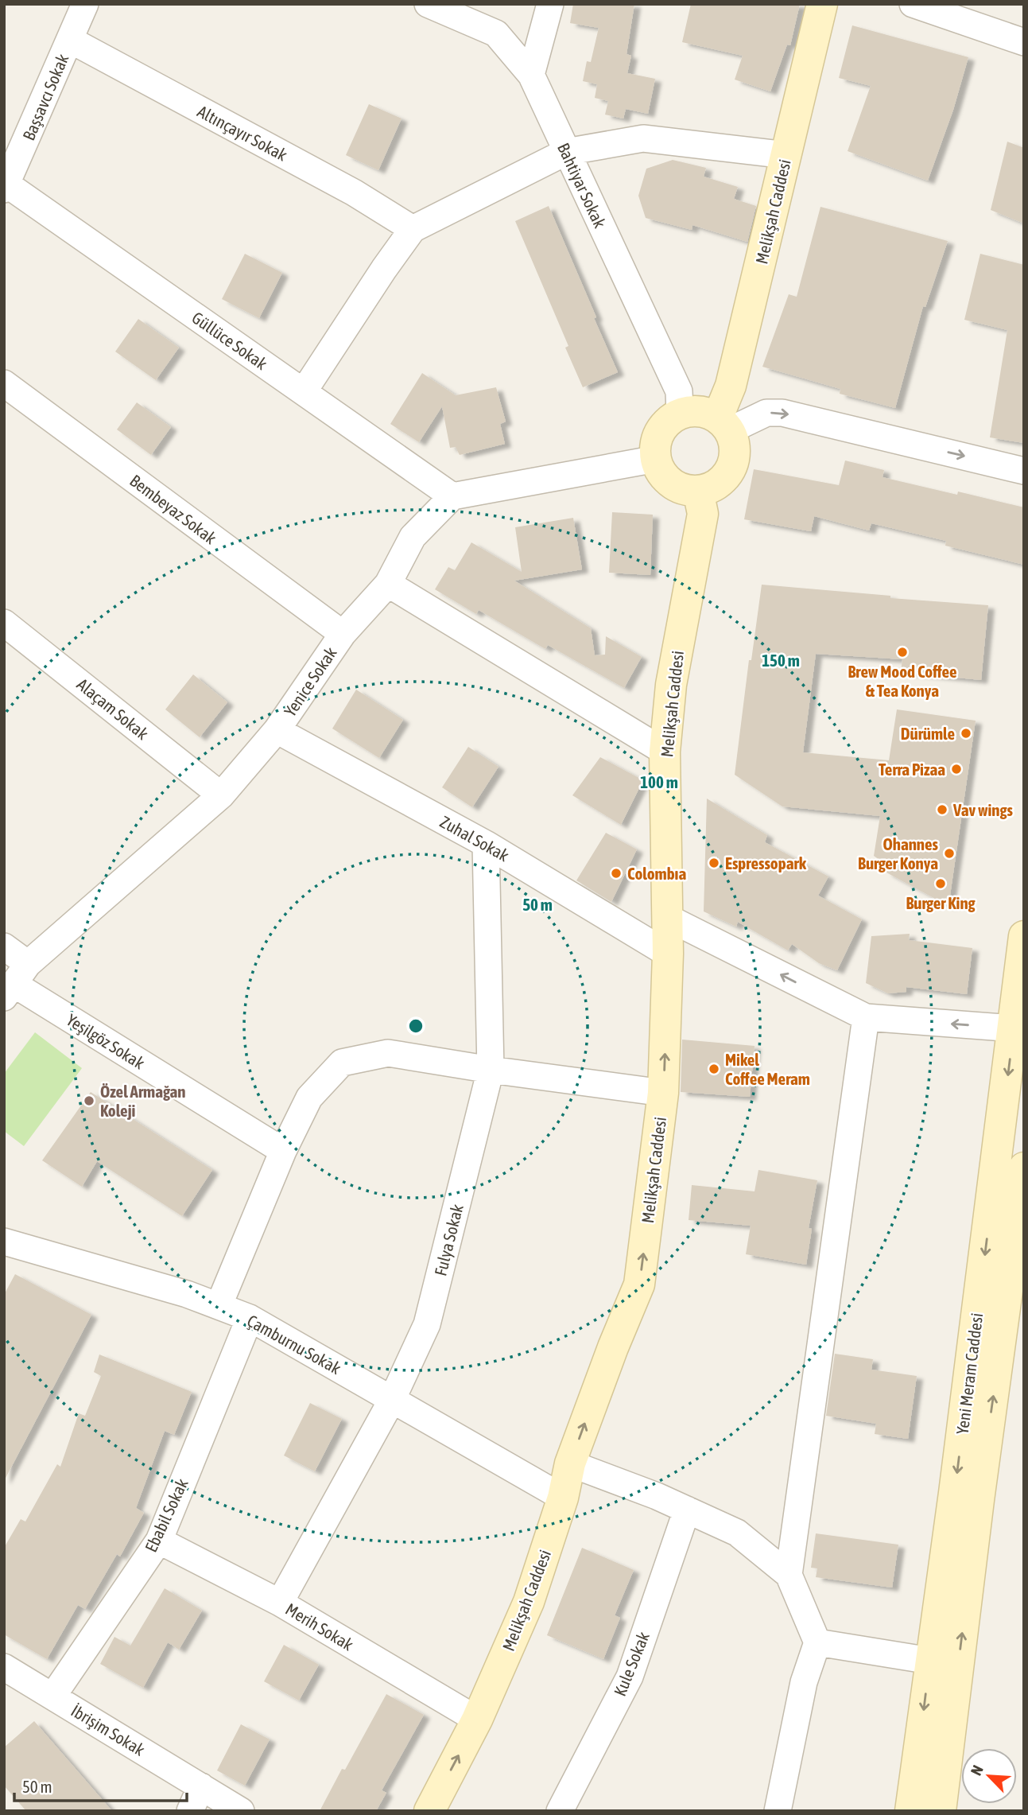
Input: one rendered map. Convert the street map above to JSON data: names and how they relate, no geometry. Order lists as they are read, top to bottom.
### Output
{
  "streets": {
    "street": [
      "Başsavcı Sokak",
      "Altınçayır Sokak",
      "Bahtiyar Sokak",
      "Melikşah Caddesi",
      "Güllüce Sokak",
      "Bembeyaz Sokak",
      "Yenice Sokak",
      "Alaçam Sokak",
      "Zuhal Sokak",
      "Yeşilgöz Sokak",
      "Fulya Sokak",
      "Çamburnu Sokak",
      "Yeni Meram Caddesi",
      "Ebabil Sokak",
      "Merih Sokak",
      "Kule Sokak",
      "İbrişim Sokak"
    ]
  },
  "crossings": [
    ["Başsavcı Sokak", "Altınçayır Sokak"],
    ["Başsavcı Sokak", "Güllüce Sokak"],
    ["Bahtiyar Sokak", "Melikşah Caddesi"],
    ["Melikşah Caddesi", "Zuhal Sokak"],
    ["Melikşah Caddesi", "Çamburnu Sokak"],
    ["Melikşah Caddesi", "Merih Sokak"],
    ["Güllüce Sokak", "Yenice Sokak"],
    ["Bembeyaz Sokak", "Yenice Sokak"],
    ["Yenice Sokak", "Alaçam Sokak"],
    ["Yenice Sokak", "Zuhal Sokak"],
    ["Yenice Sokak", "Yeşilgöz Sokak"],
    ["Zuhal Sokak", "Fulya Sokak"],
    ["Fulya Sokak", "Çamburnu Sokak"],
    ["Fulya Sokak", "Merih Sokak"],
    ["Çamburnu Sokak", "Ebabil Sokak"],
    ["Ebabil Sokak", "Merih Sokak"],
    ["Ebabil Sokak", "İbrişim Sokak"]
  ],
  "places": [
    "Brew Mood Coffee & Tea Konya",
    "Dürümle",
    "Terra Pizaa",
    "Vav wings",
    "Ohannes Burger Konya",
    "Espressopark",
    "Colombıa",
    "Burger King",
    "Mikel Coffee Meram",
    "Özel Armağan Koleji"
  ],
  "scale_bar": "50 m",
  "north": "top left",
  "rings": ["150 m", "100 m", "50 m"]
}
